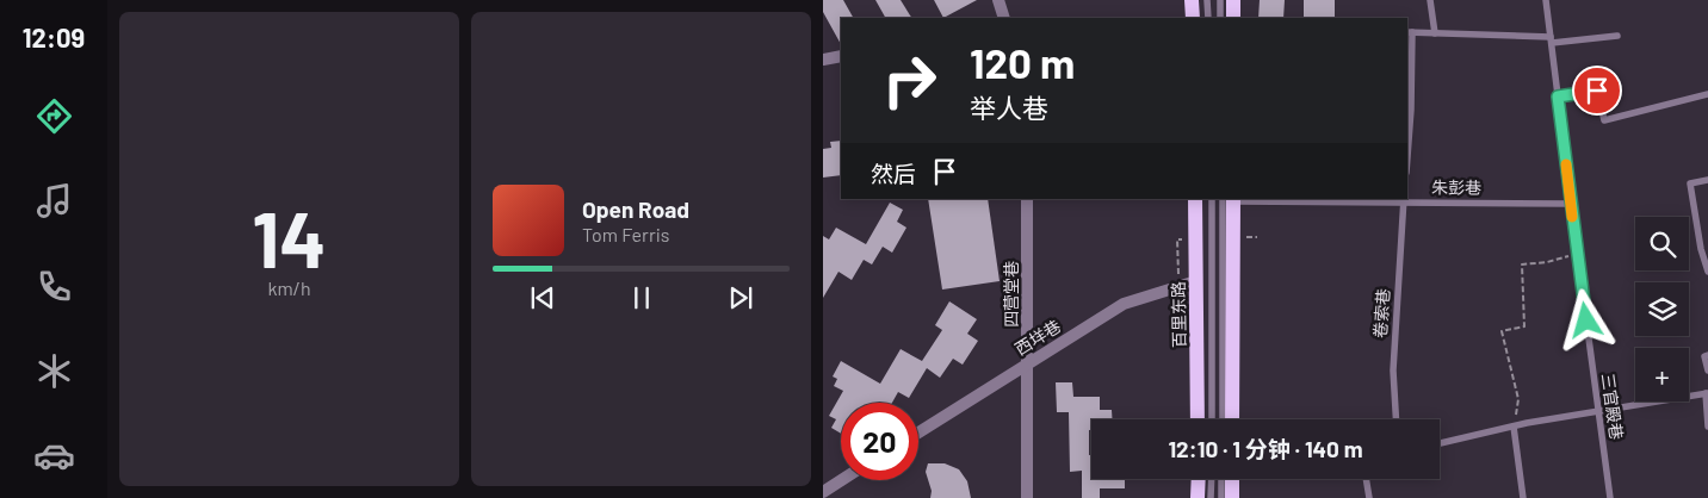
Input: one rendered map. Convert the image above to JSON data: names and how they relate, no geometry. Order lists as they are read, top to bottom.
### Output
{
  "streets": {
    "main road": ["百里东路"],
    "street": ["四营堂巷", "西垟巷"],
    "lane": ["朱彭巷", "卷索巷", "三官殿巷"]
  },
  "crossings": [
    ["朱彭巷", "卷索巷"],
    ["朱彭巷", "三官殿巷"],
    ["四营堂巷", "西垟巷"],
    ["百里东路", "西垟巷"]
  ],
  "page": {
    "tabs": "12:09",
    "tile": ["14", "km/h"],
    "turn": ["120 m", "举人巷"],
    "then": "然后",
    "song": ["Open Road", "Tom Ferris"],
    "map_buttons": "+",
    "limit": "20",
    "trip": "12:10 · 1 分钟 · 140 m"
  }
}
